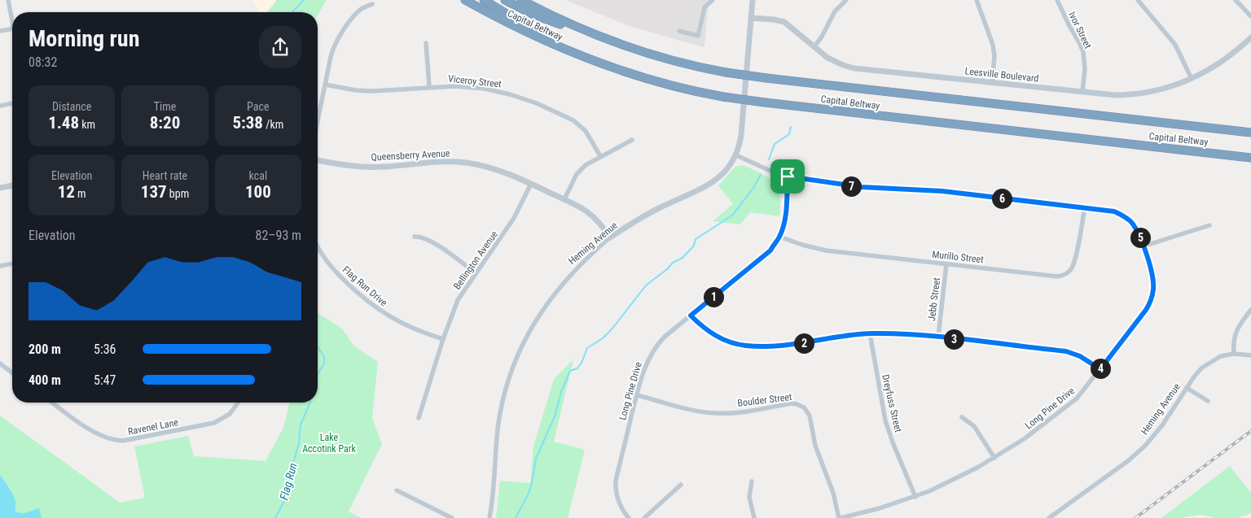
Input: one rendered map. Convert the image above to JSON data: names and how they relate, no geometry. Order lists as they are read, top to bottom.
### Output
{
  "streets": {
    "highway": ["Capital Beltway"],
    "street": [
      "Ivor Street",
      "Leesville Boulevard",
      "Viceroy Street",
      "Queensberry Avenue",
      "Heming Avenue",
      "Murillo Street",
      "Bellington Avenue",
      "Flag Run Drive",
      "Jebb Street",
      "Long Pine Drive",
      "Boulder Street",
      "Dreyfuss Street",
      "Ravenel Lane"
    ]
  },
  "crossings": [
    ["Ivor Street", "Leesville Boulevard"],
    ["Leesville Boulevard", "Heming Avenue"],
    ["Queensberry Avenue", "Heming Avenue"],
    ["Queensberry Avenue", "Bellington Avenue"],
    ["Heming Avenue", "Long Pine Drive"],
    ["Murillo Street", "Jebb Street"],
    ["Murillo Street", "Long Pine Drive"],
    ["Bellington Avenue", "Flag Run Drive"],
    ["Long Pine Drive", "Boulder Street"],
    ["Long Pine Drive", "Dreyfuss Street"]
  ],
  "water": ["Flag Run"],
  "parks": ["Lake Accotink Park"],
  "page": {
    "heading": ["Morning run", "08:32"],
    "stats": [
      ["Distance", "1.48 km"],
      ["Time", "8:20"],
      ["Pace", "5:38 /km"],
      ["Elevation", "12 m"],
      ["Heart rate", "137 bpm"],
      ["kcal", "100"]
    ],
    "pins": [
      "7",
      "6",
      "5",
      "1",
      "3",
      "2",
      "4"
    ],
    "chart": ["Elevation", "82–93 m"],
    "list": [
      {
        "name": "200 m",
        "note": "5:36"
      },
      {
        "name": "400 m",
        "note": "5:47"
      }
    ]
  }
}
